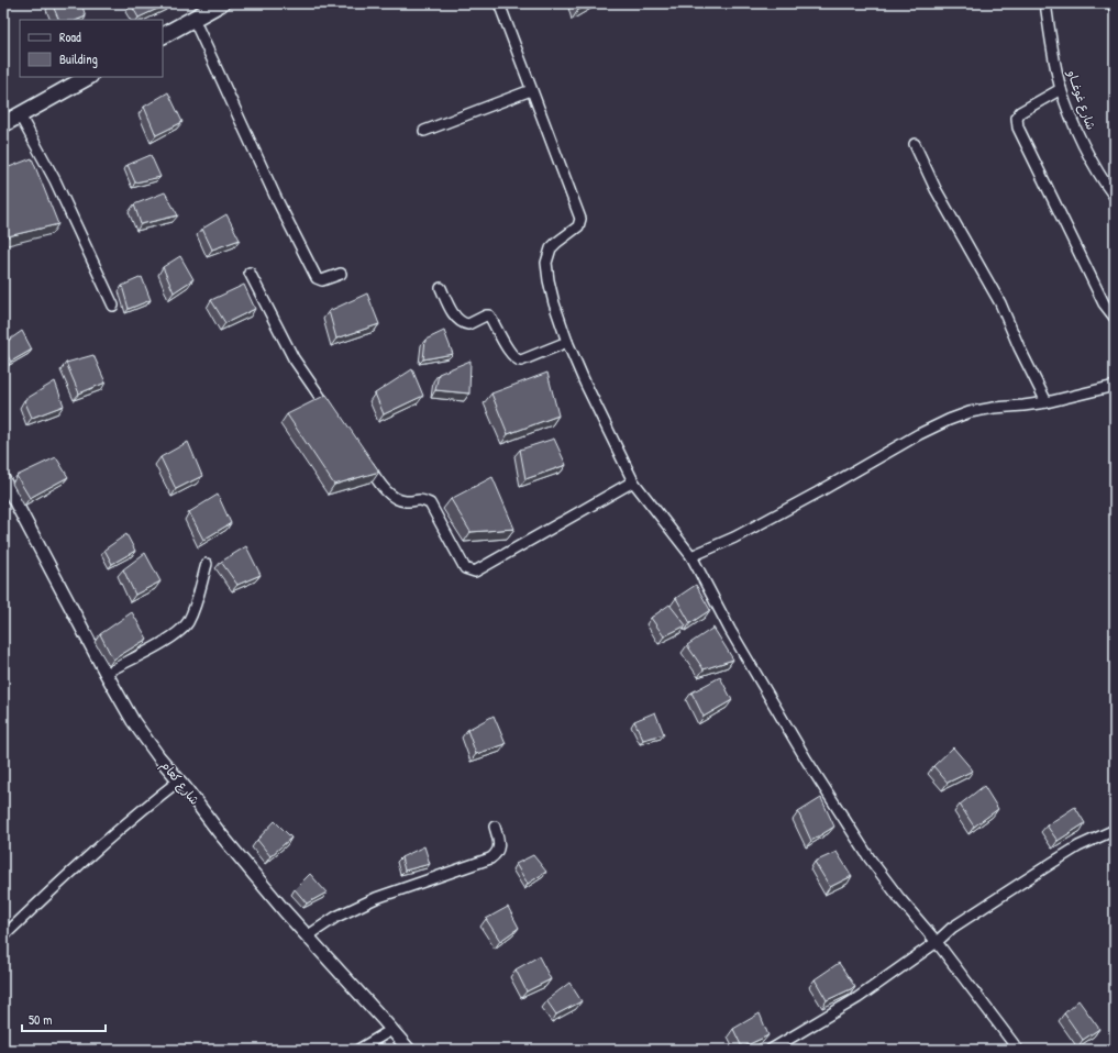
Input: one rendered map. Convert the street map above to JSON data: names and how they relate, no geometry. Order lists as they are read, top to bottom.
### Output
{
  "streets": {
    "street": ["شارع غوغــاو", "شارع كعام"]
  },
  "legend": ["Road", "Building"],
  "scale_bar": "50 m"
}
